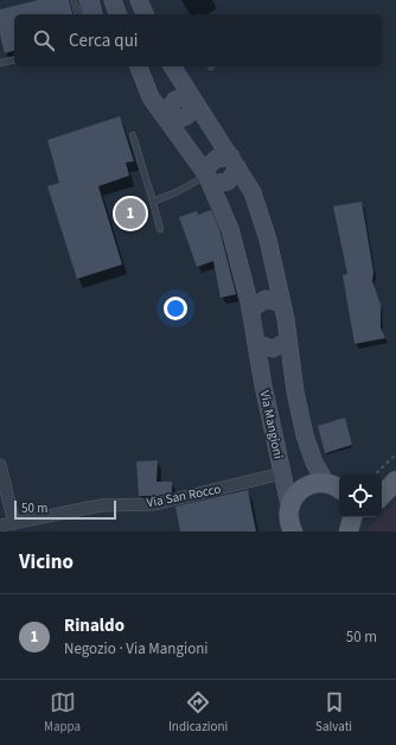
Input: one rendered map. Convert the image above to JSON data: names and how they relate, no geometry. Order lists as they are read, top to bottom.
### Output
{
  "streets": {
    "street": ["Via Mangioni", "Via San Rocco"]
  },
  "crossings": [
    ["Via Mangioni", "Via San Rocco"]
  ],
  "scale_bar": "50 m",
  "page": {
    "search": "Cerca qui",
    "pins": "1",
    "scale": "50 m",
    "heading": "Vicino",
    "list": [
      {
        "mark": "1",
        "name": "Rinaldo",
        "note": "Negozio · Via Mangioni",
        "value": "50 m"
      }
    ],
    "nav": ["Mappa", "Indicazioni", "Salvati"]
  }
}
